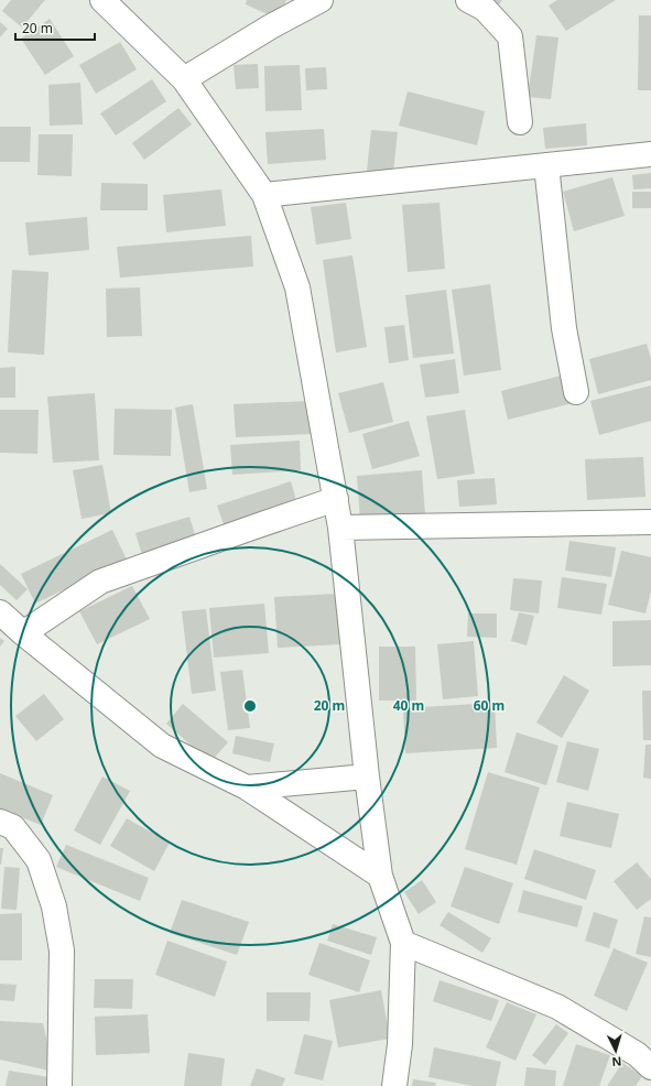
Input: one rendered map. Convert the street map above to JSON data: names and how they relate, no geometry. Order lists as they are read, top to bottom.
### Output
{
  "scale_bar": "20 m",
  "north": "bottom",
  "rings": ["20 m", "40 m", "60 m"]
}
